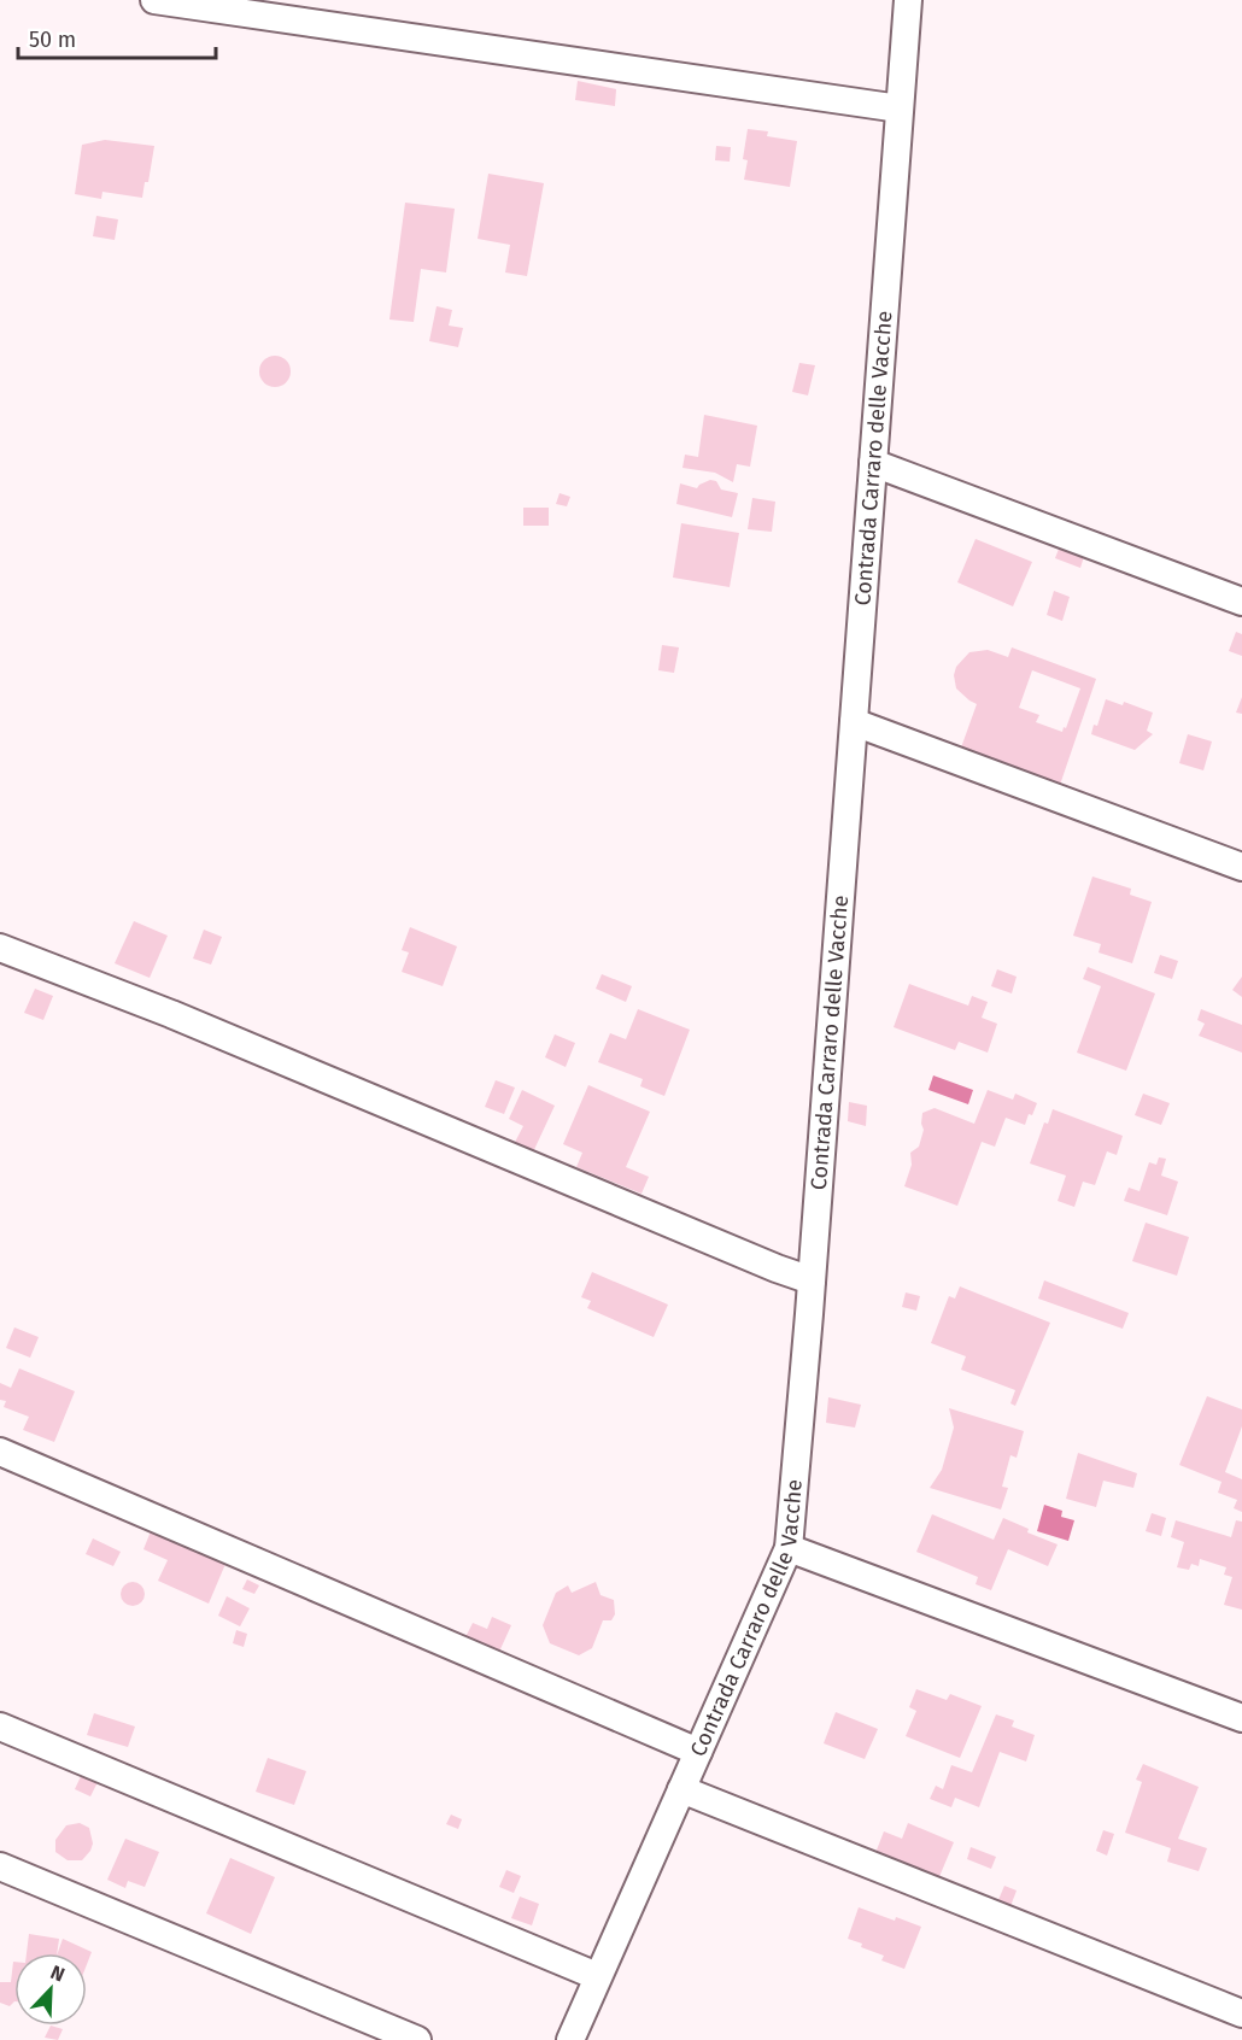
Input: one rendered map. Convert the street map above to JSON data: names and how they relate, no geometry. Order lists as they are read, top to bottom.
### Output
{
  "streets": {
    "street": ["Contrada Carraro delle Vacche"]
  },
  "scale_bar": "50 m",
  "north": "top right"
}
